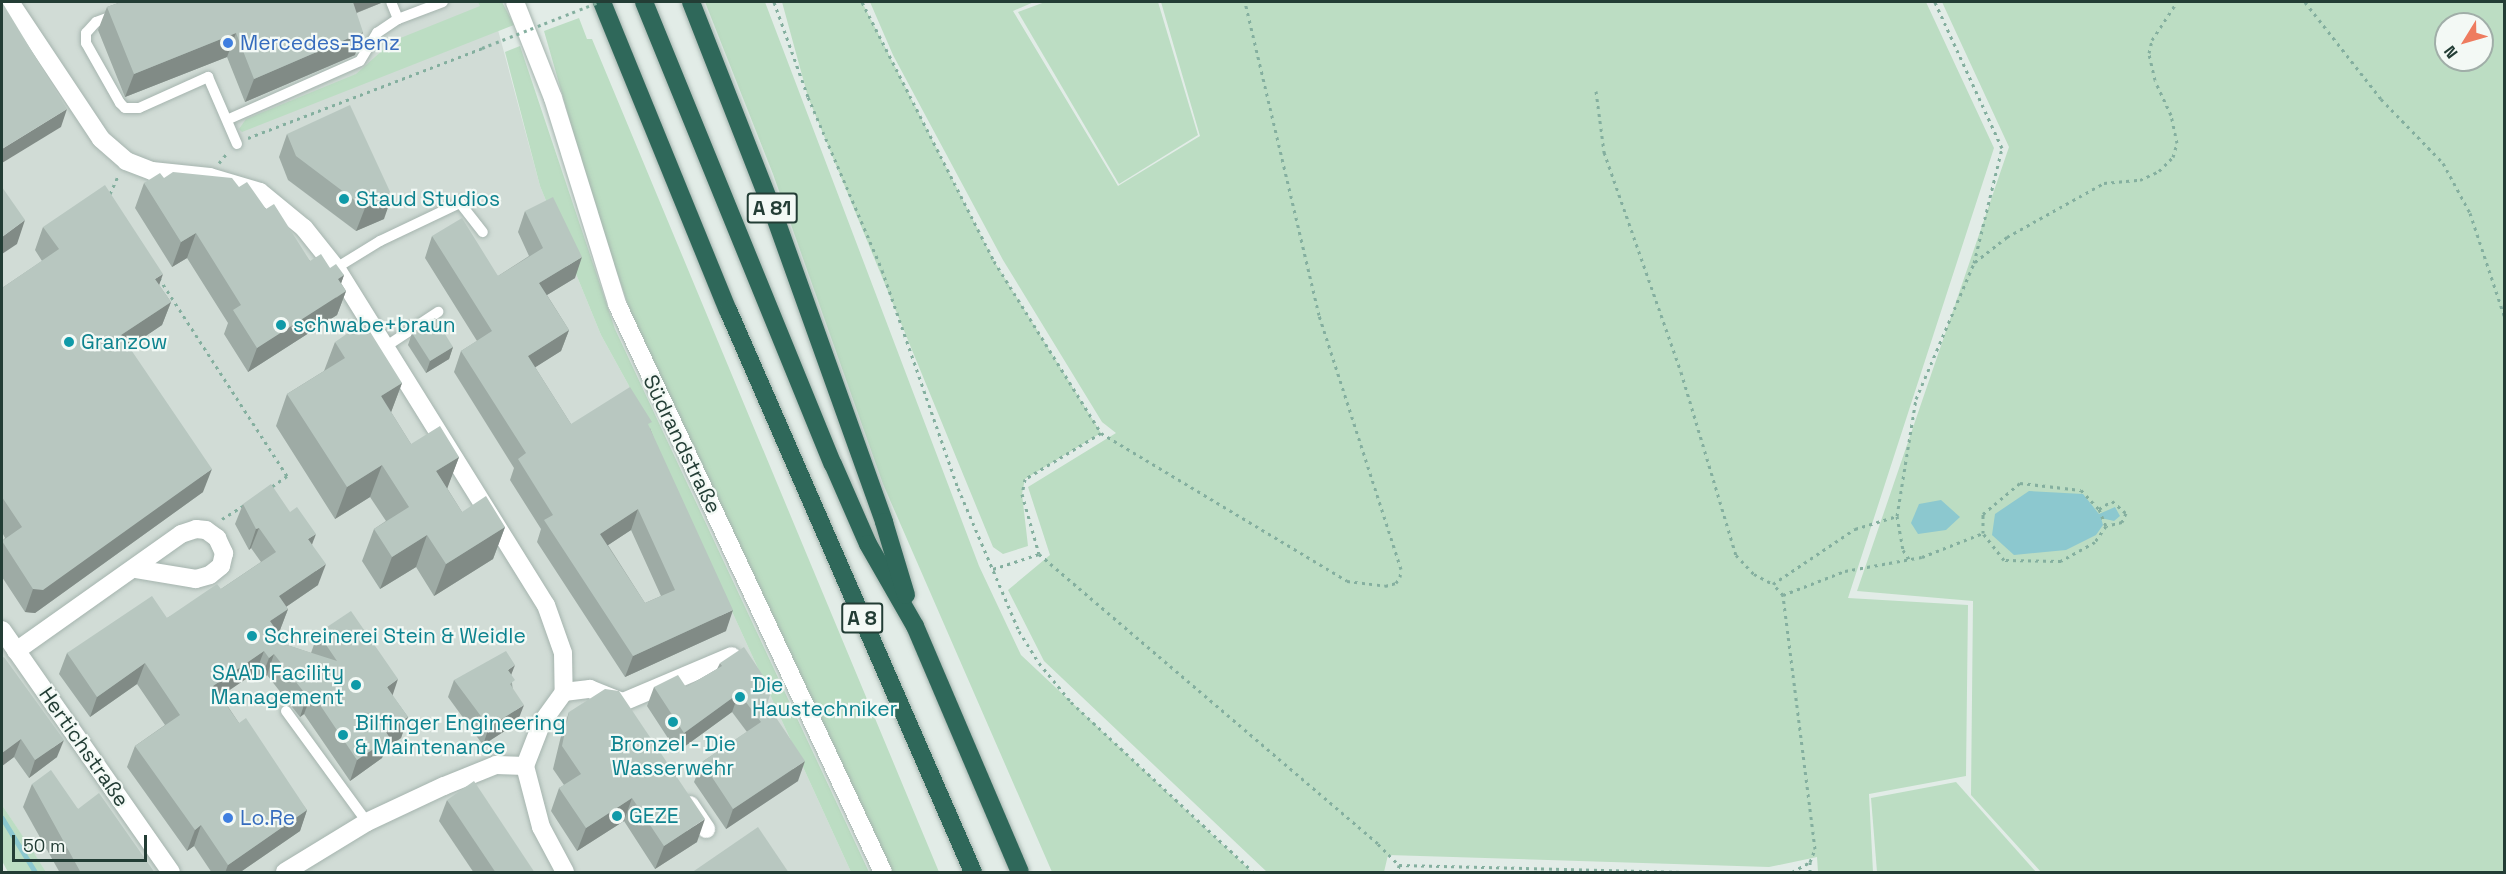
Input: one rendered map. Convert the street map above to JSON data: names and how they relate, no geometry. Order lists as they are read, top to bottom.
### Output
{
  "streets": {
    "highway": ["A 81", "A 8"],
    "street": ["Südrandstraße", "Hertichstraße"]
  },
  "crossings": [
    ["A 81", "A 8"]
  ],
  "places": [
    "Mercedes-Benz",
    "Staud Studios",
    "schwabe+braun",
    "Granzow",
    "Schreinerei Stein & Weidle",
    "SAAD Facility Management",
    "Die Haustechniker",
    "Bronzel - Die Wasserwehr",
    "Bilfinger Engineering & Maintenance",
    "GEZE",
    "Lo.Re"
  ],
  "scale_bar": "50 m",
  "north": "bottom left"
}
